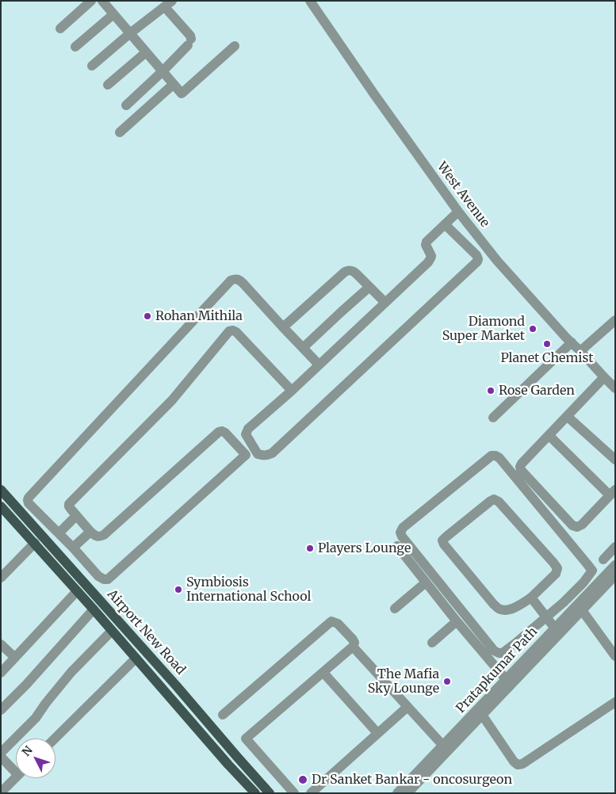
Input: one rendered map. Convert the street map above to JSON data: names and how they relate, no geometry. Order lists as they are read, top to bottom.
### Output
{
  "streets": {
    "main road": ["Airport New Road"],
    "street": ["West Avenue", "Pratapkumar Path"]
  },
  "places": [
    "Rohan Mithila",
    "Diamond Super Market",
    "Planet Chemist",
    "Rose Garden",
    "Players Lounge",
    "Symbiosis International School",
    "The Mafia Sky Lounge",
    "Dr Sanket Bankar - oncosurgeon"
  ],
  "north": "top left"
}
